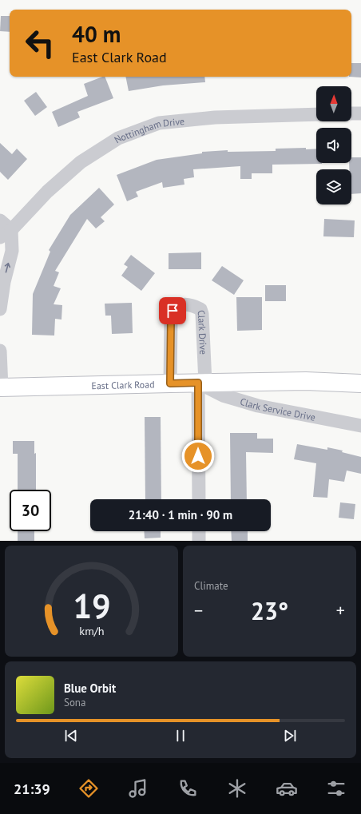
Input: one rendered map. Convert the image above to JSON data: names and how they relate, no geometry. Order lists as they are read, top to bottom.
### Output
{
  "streets": {
    "main road": ["East Clark Road"],
    "street": ["Nottingham Drive", "Clark Drive", "Clark Service Drive"]
  },
  "crossings": [
    ["Clark Drive", "East Clark Road"],
    ["Clark Drive", "Clark Service Drive"],
    ["East Clark Road", "Clark Service Drive"]
  ],
  "north": "top",
  "page": {
    "turn": ["40 m", "East Clark Road"],
    "limit": "30",
    "trip": "21:40 · 1 min · 90 m",
    "tile": "Climate",
    "heat": ["−", "23°", "+"],
    "song": ["Blue Orbit", "Sona"],
    "tabs": "21:39",
    "gauge": ["19", "km/h"]
  }
}
